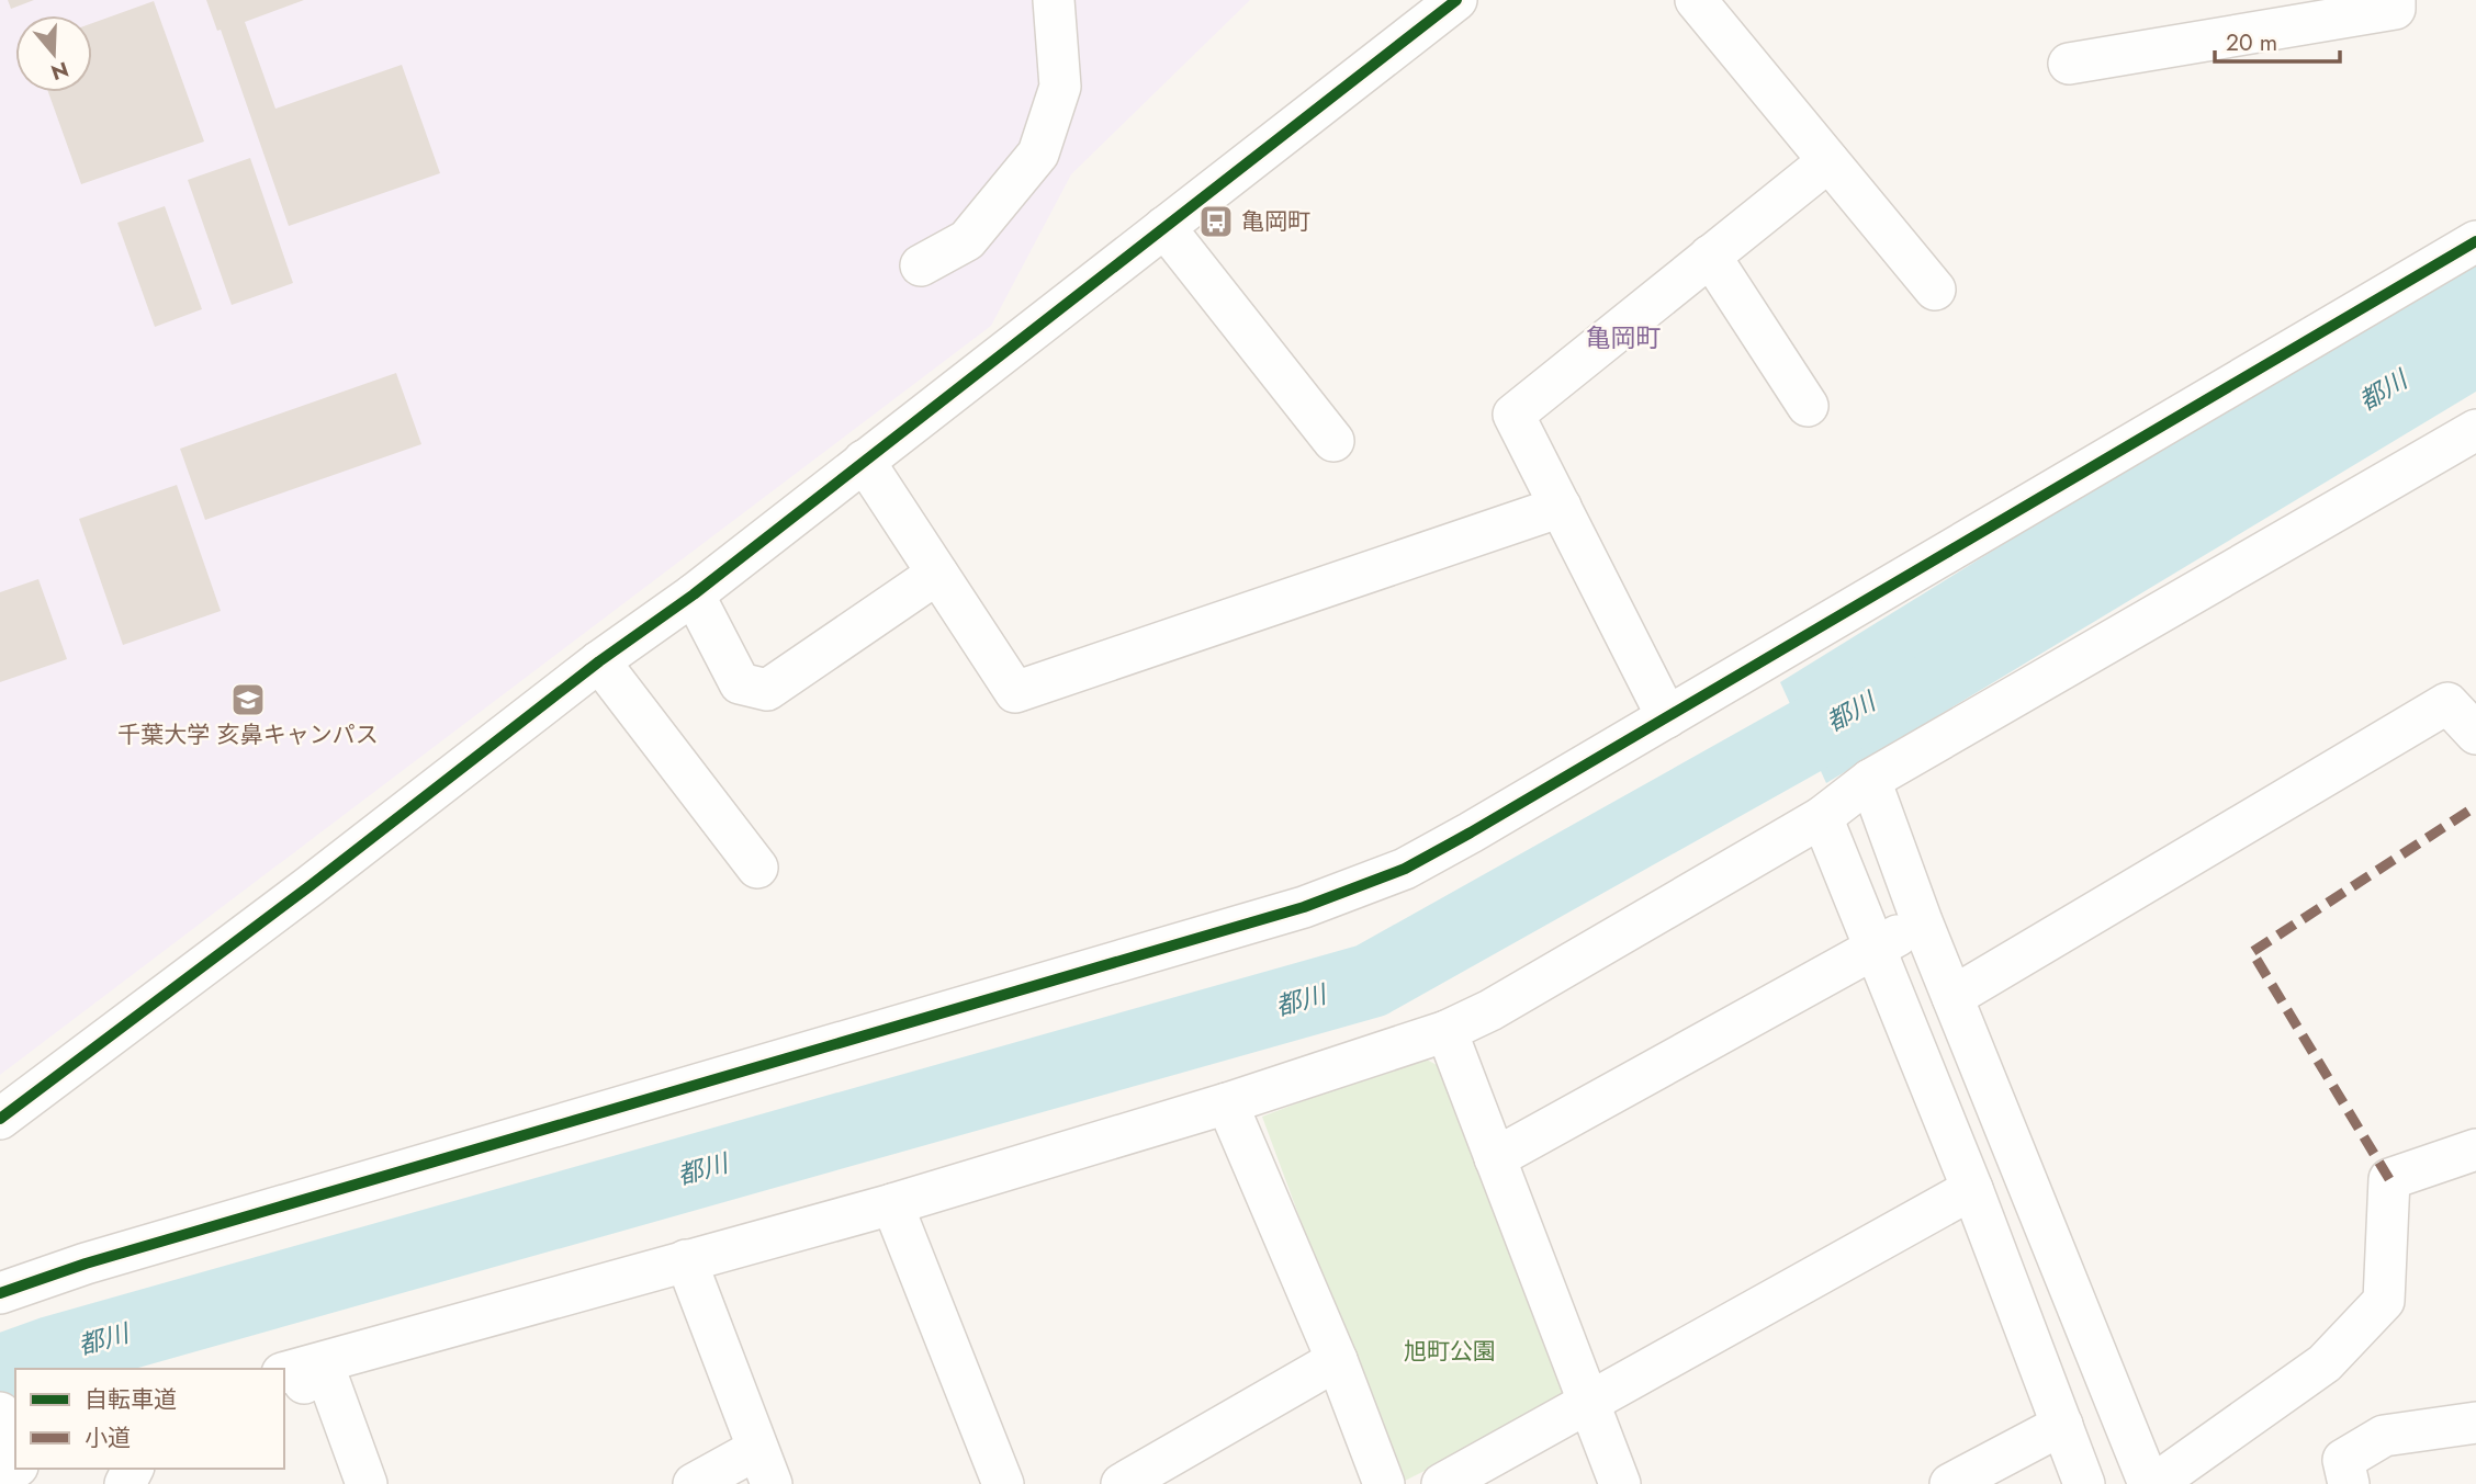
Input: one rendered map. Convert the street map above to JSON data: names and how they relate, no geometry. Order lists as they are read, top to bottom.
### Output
{
  "districts": ["亀岡町"],
  "water": ["都川"],
  "parks": ["旭町公園"],
  "places": {
    "bus stop": ["亀岡町"],
    "school or university": ["千葉大学 亥鼻キャンパス"]
  },
  "legend": ["自転車道", "小道"],
  "scale_bar": "20 m",
  "north": "bottom"
}
